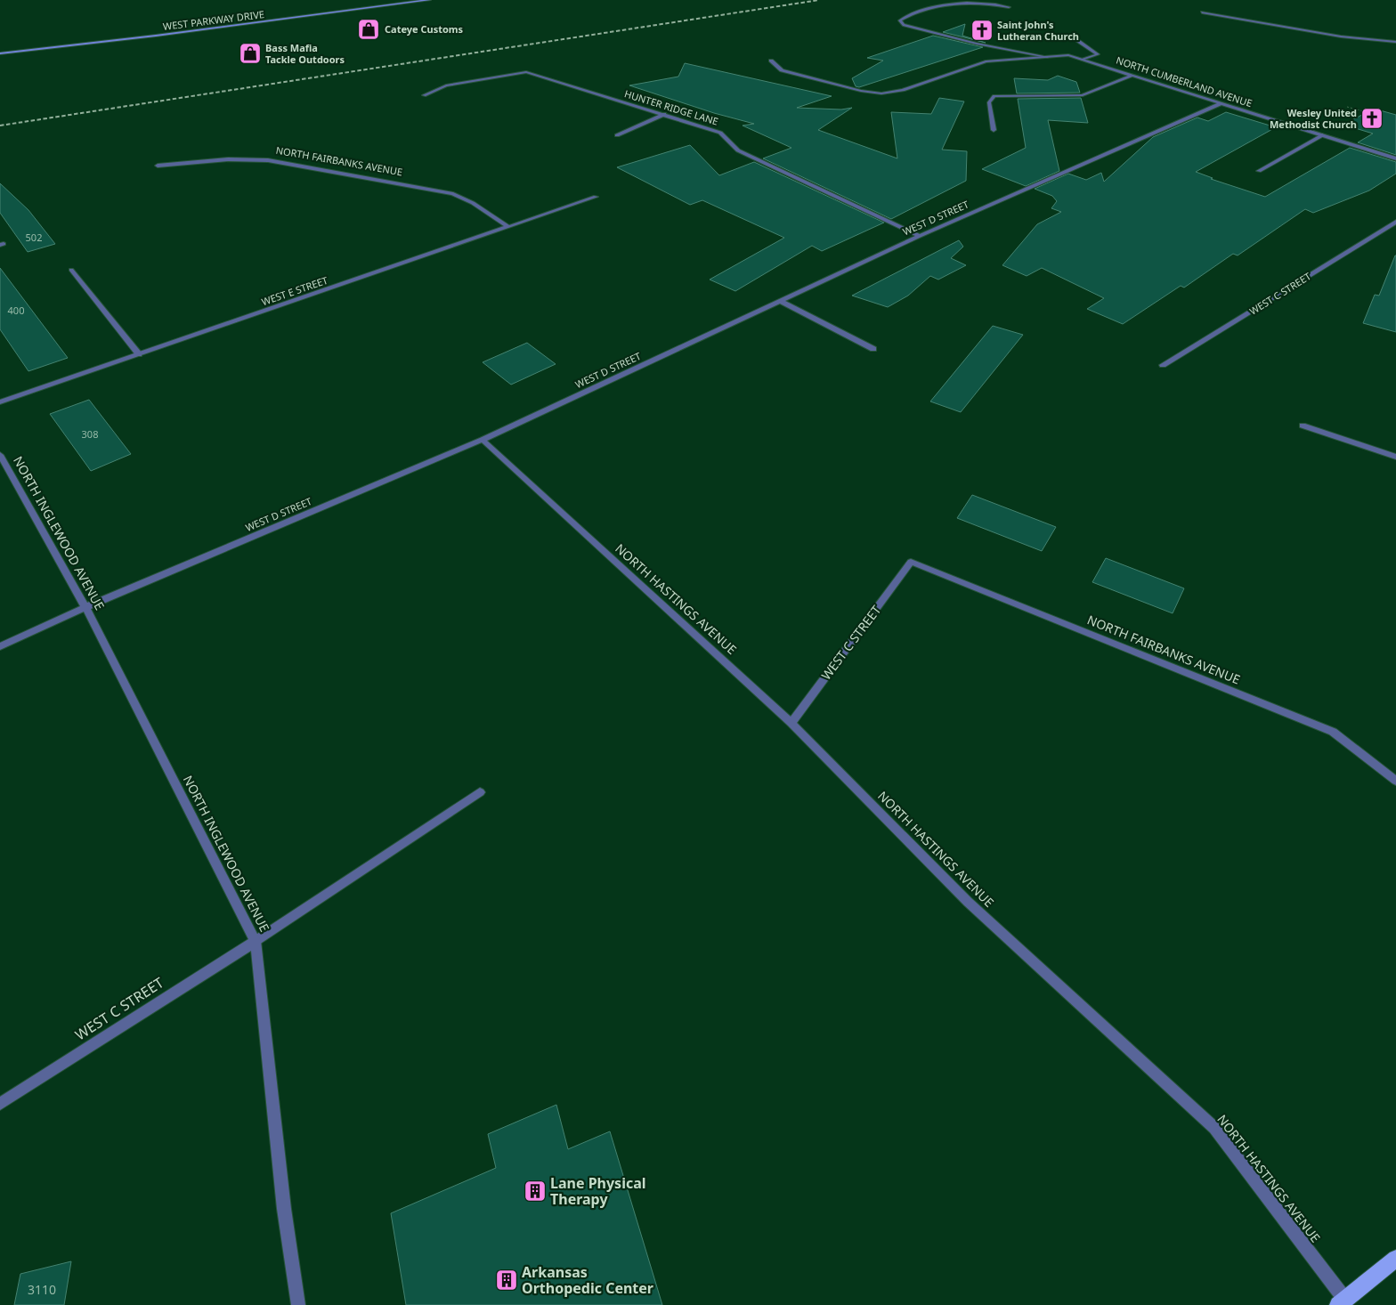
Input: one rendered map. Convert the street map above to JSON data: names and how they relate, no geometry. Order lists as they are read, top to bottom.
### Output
{
  "streets": {
    "main road": ["WEST PARKWAY DRIVE"],
    "street": [
      "NORTH CUMBERLAND AVENUE",
      "HUNTER RIDGE LANE",
      "NORTH FAIRBANKS AVENUE",
      "WEST D STREET",
      "WEST E STREET",
      "WEST C STREET",
      "NORTH INGLEWOOD AVENUE",
      "NORTH HASTINGS AVENUE"
    ]
  },
  "crossings": [
    ["NORTH CUMBERLAND AVENUE", "WEST D STREET"],
    ["HUNTER RIDGE LANE", "WEST D STREET"],
    ["NORTH FAIRBANKS AVENUE", "WEST E STREET"],
    ["NORTH FAIRBANKS AVENUE", "WEST C STREET"],
    ["WEST D STREET", "NORTH INGLEWOOD AVENUE"],
    ["WEST D STREET", "NORTH HASTINGS AVENUE"],
    ["WEST C STREET", "NORTH INGLEWOOD AVENUE"],
    ["WEST C STREET", "NORTH HASTINGS AVENUE"]
  ],
  "places": {
    "shop": ["Cateye Customs", "Bass Mafia Tackle Outdoors"],
    "church": ["Saint John's Lutheran Church", "Wesley United Methodist Church"],
    "building": ["Lane Physical Therapy", "Arkansas Orthopedic Center"]
  },
  "house_numbers": [
    "502",
    "400",
    "308",
    "3110"
  ]
}
